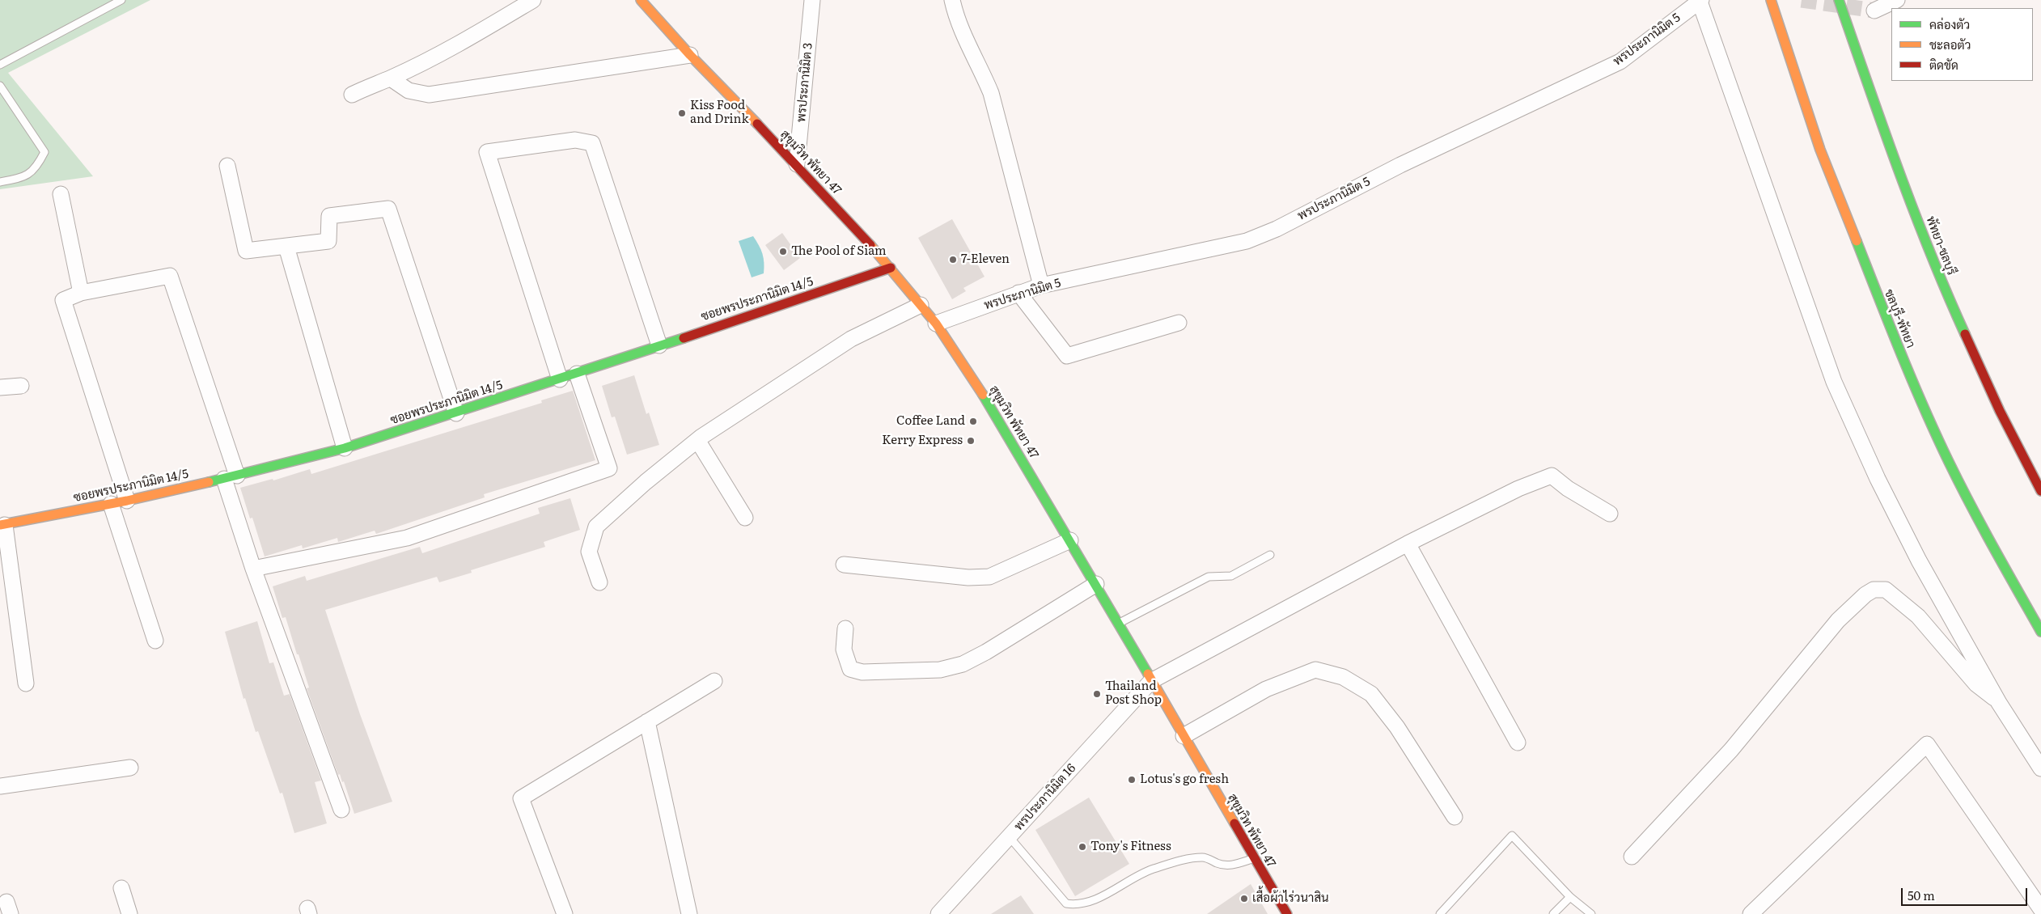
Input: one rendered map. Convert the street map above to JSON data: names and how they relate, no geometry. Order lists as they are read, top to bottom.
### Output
{
  "streets": {
    "main road": [
      "สุขุมวิท พัทยา 47",
      "พัทยา-ชลบุรี",
      "ซอยพรประภานิมิต 14/5",
      "ชลบุรี-พัทยา"
    ],
    "street": ["พรประภานิมิต 5", "พรประภานิมิต 3", "พรประภานิมิต 16"]
  },
  "crossings": [
    ["พรประภานิมิต 5", "สุขุมวิท พัทยา 47"],
    ["พรประภานิมิต 3", "สุขุมวิท พัทยา 47"],
    ["สุขุมวิท พัทยา 47", "ซอยพรประภานิมิต 14/5"],
    ["สุขุมวิท พัทยา 47", "พรประภานิมิต 16"]
  ],
  "places": [
    "Kiss Food and Drink",
    "The Pool of Siam",
    "7-Eleven",
    "Coffee Land",
    "Kerry Express",
    "Thailand Post Shop",
    "Lotus's go fresh",
    "Tony's Fitness",
    "เสื้อผ้าไร่วนาสิน"
  ],
  "legend": ["คล่องตัว", "ชะลอตัว", "ติดขัด"],
  "scale_bar": "50 m"
}
